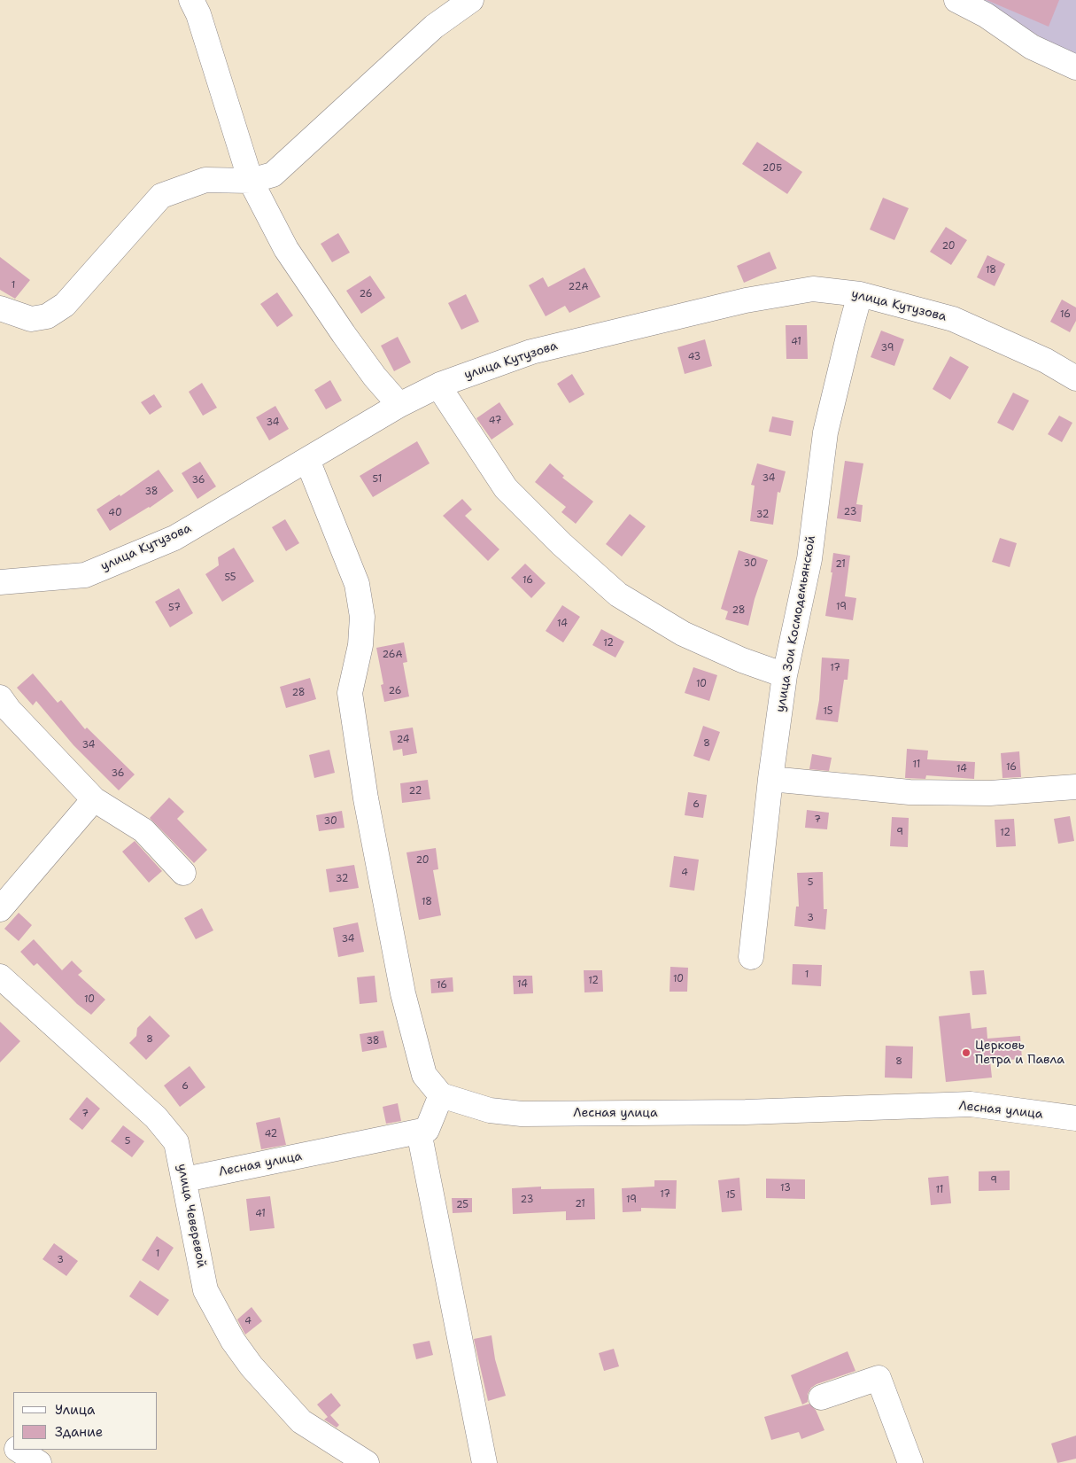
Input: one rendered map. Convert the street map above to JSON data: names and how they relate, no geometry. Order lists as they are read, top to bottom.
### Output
{
  "streets": {
    "street": [
      "улица Кутузова",
      "улица Зои Космодемьянской",
      "Лесная улица",
      "улица Чеверевой"
    ]
  },
  "crossings": [
    ["улица Кутузова", "улица Зои Космодемьянской"],
    ["Лесная улица", "улица Чеверевой"]
  ],
  "places": ["Церковь Петра и Павла"],
  "house_numbers": [
    "20Б",
    "20",
    "18",
    "1",
    "22А",
    "26",
    "16",
    "41",
    "39",
    "43",
    "47",
    "34",
    "34",
    "51",
    "36",
    "38",
    "23",
    "40",
    "32",
    "30",
    "21",
    "55",
    "16",
    "19",
    "57",
    "28",
    "14",
    "12",
    "26А",
    "17",
    "10",
    "26",
    "28",
    "15",
    "24",
    "8",
    "34",
    "11",
    "16",
    "14",
    "36",
    "22",
    "6",
    "7",
    "30",
    "9",
    "12",
    "20",
    "4",
    "32",
    "5",
    "18",
    "3",
    "34",
    "1",
    "10",
    "12",
    "14",
    "16",
    "10",
    "8",
    "38",
    "8",
    "6",
    "7",
    "42",
    "5",
    "9",
    "13",
    "11",
    "17",
    "15",
    "23",
    "19",
    "21",
    "25",
    "41",
    "1",
    "3",
    "4"
  ],
  "legend": ["Улица", "Здание"]
}
